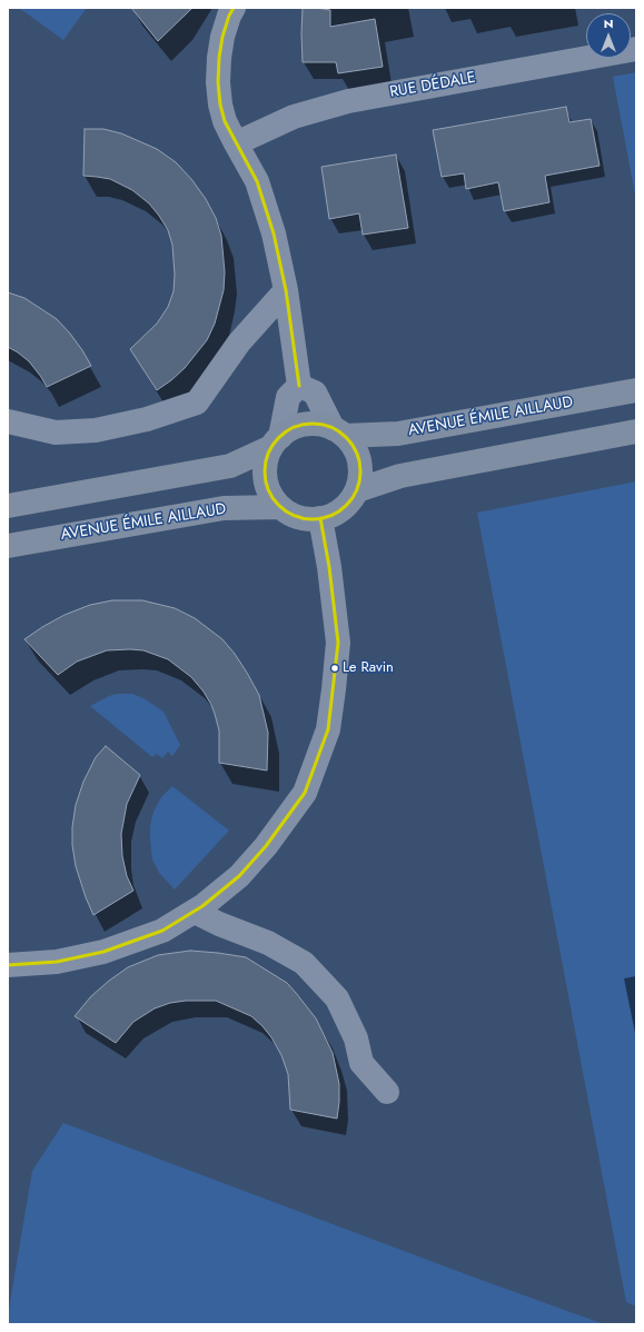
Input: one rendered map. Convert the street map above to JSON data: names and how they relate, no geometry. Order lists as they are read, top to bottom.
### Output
{
  "streets": {
    "main road": ["AVENUE ÉMILE AILLAUD"],
    "street": ["RUE DÉDALE"]
  },
  "places": ["Le Ravin"],
  "north": "top"
}
